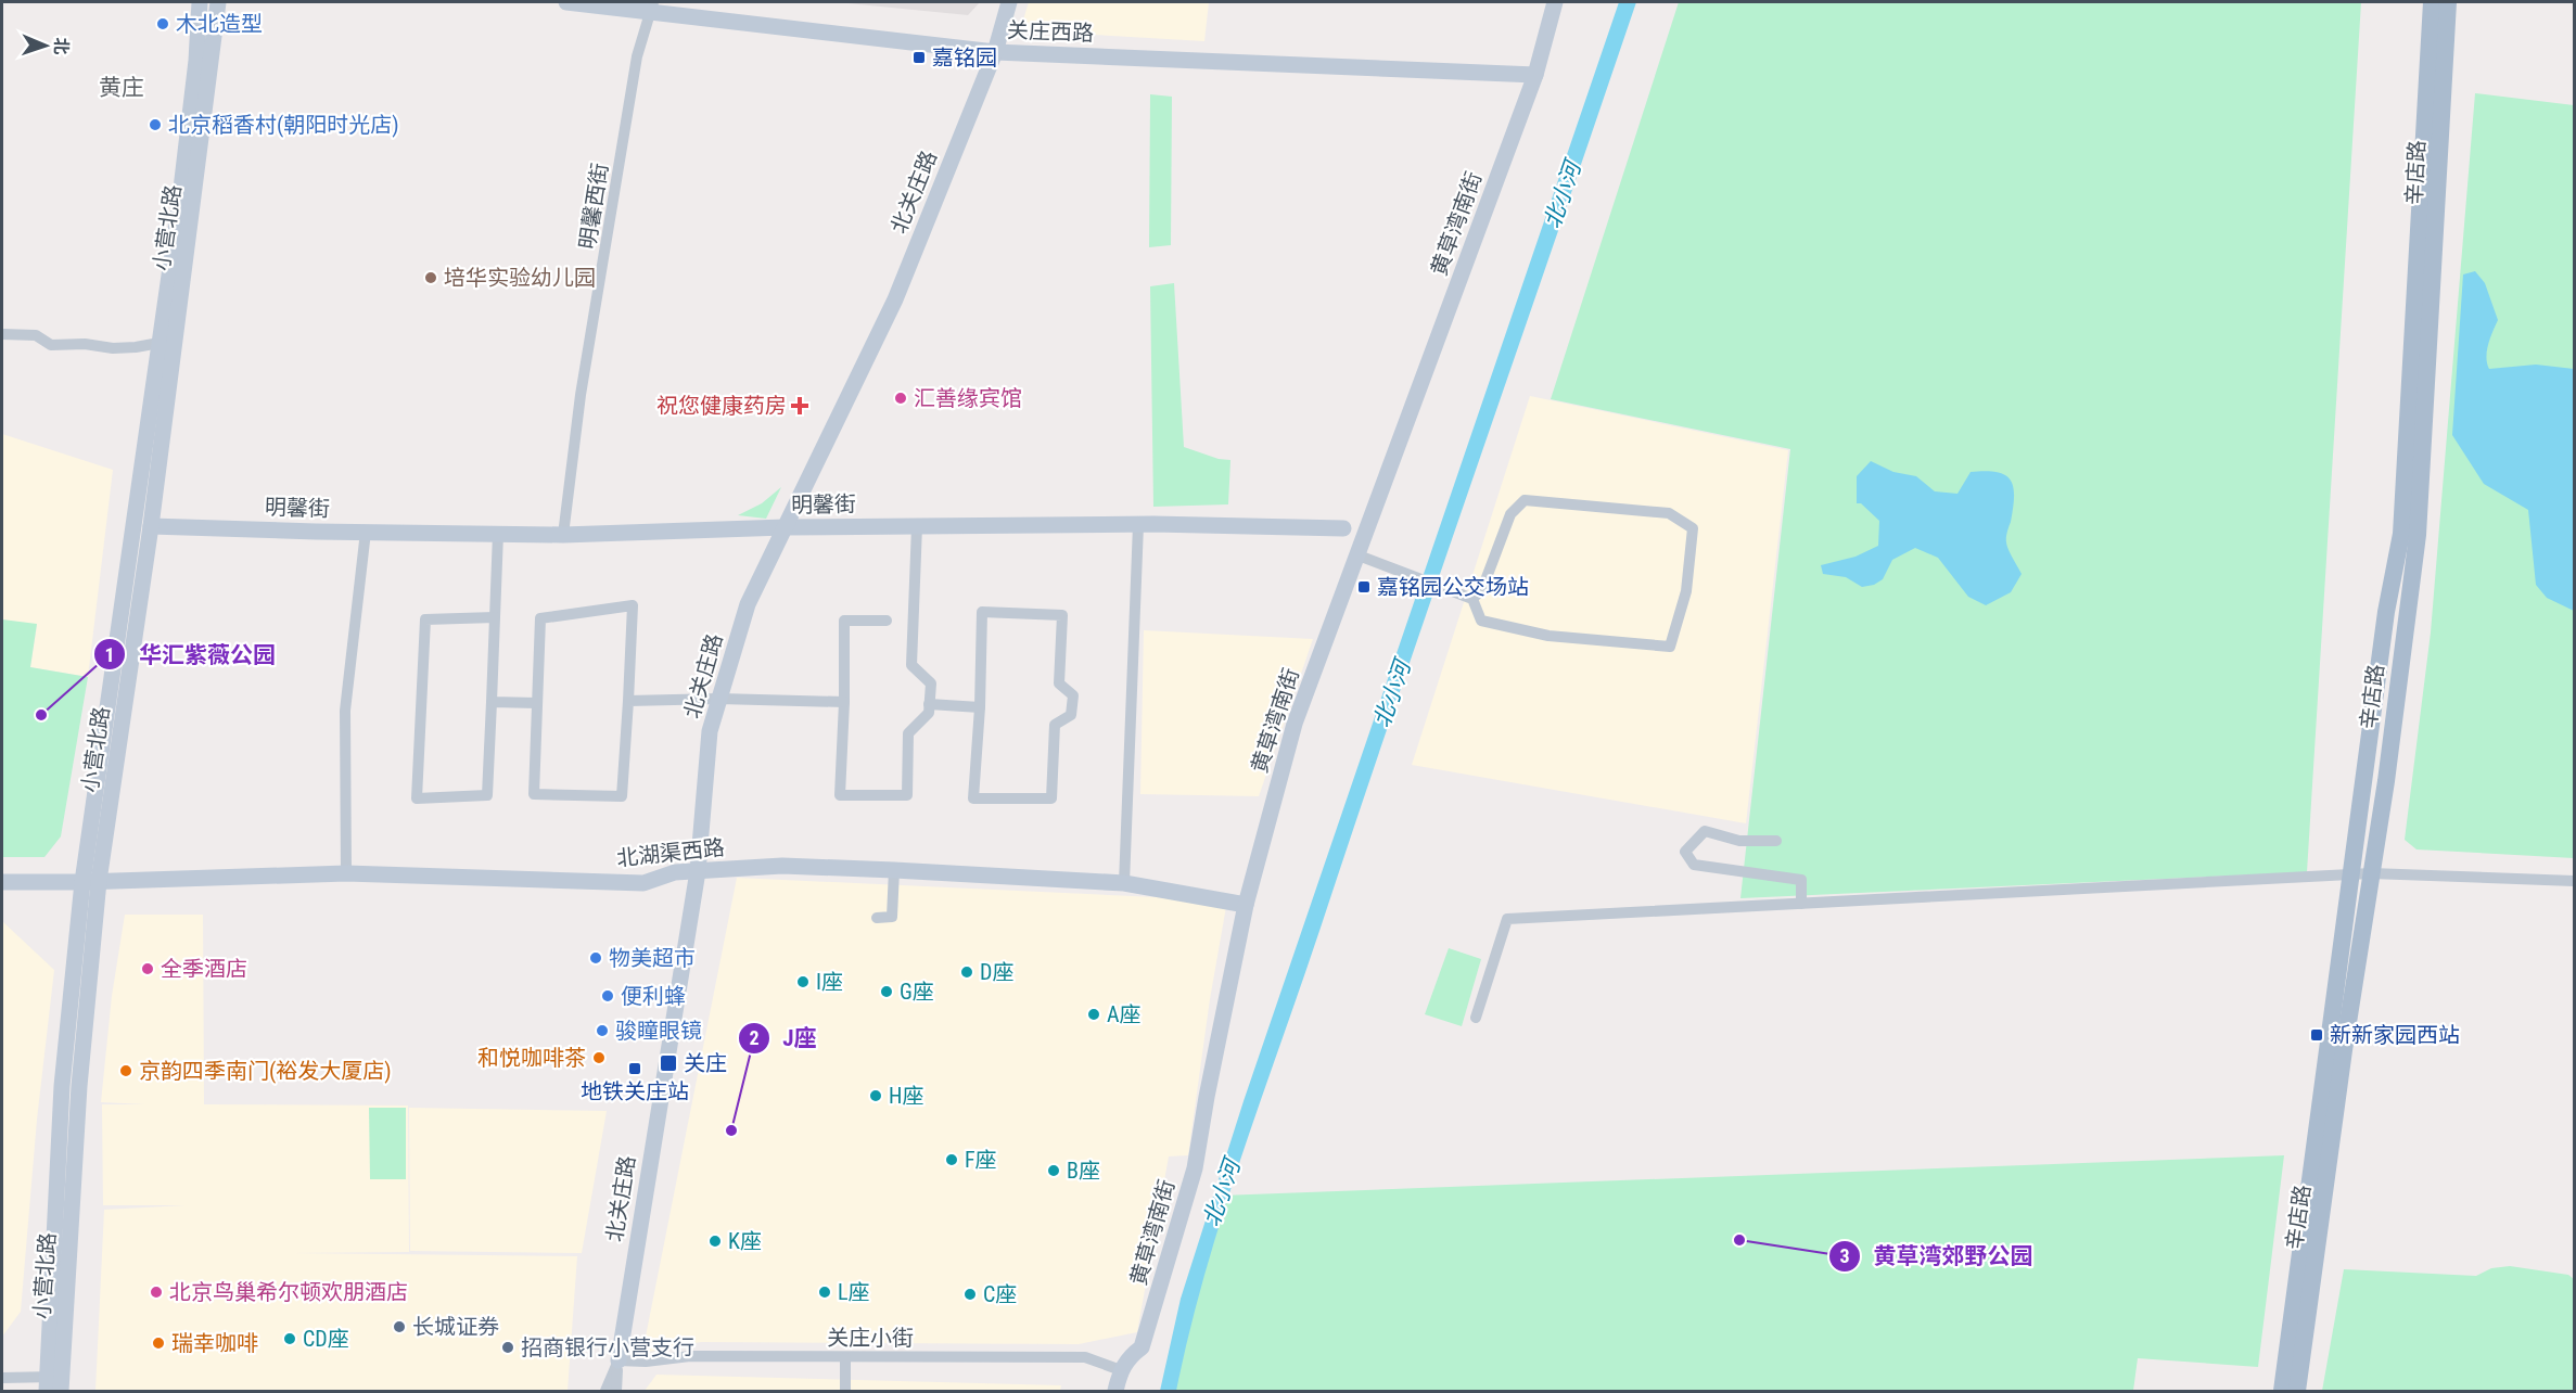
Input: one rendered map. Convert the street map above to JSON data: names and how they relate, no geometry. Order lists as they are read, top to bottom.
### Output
{
  "streets": {
    "main road": ["辛店路"],
    "street": [
      "关庄西路",
      "北关庄路",
      "明馨西街",
      "黄草湾南街",
      "小营北路",
      "明馨街",
      "北湖渠西路",
      "关庄小街"
    ]
  },
  "crossings": [
    ["关庄西路", "北关庄路"],
    ["关庄西路", "明馨西街"],
    ["关庄西路", "黄草湾南街"],
    ["北关庄路", "明馨街"],
    ["北关庄路", "北湖渠西路"],
    ["北关庄路", "关庄小街"],
    ["明馨西街", "明馨街"],
    ["黄草湾南街", "北湖渠西路"],
    ["黄草湾南街", "关庄小街"],
    ["小营北路", "明馨街"],
    ["小营北路", "北湖渠西路"]
  ],
  "districts": ["黄庄"],
  "water": ["北小河"],
  "places": {
    "other": [
      "木北造型",
      "北京稻香村(朝阳时光店)",
      "培华实验幼儿园",
      "汇善缘宾馆",
      "华汇紫薇公园",
      "物美超市",
      "全季酒店",
      "D座",
      "I座",
      "G座",
      "便利蜂",
      "A座",
      "骏瞳眼镜",
      "和悦咖啡茶",
      "京韵四季南门(裕发大厦店)",
      "H座",
      "J座",
      "F座",
      "B座",
      "黄草湾郊野公园",
      "K座",
      "北京鸟巢希尔顿欢朋酒店",
      "L座",
      "C座",
      "长城证券",
      "CD座",
      "瑞幸咖啡",
      "招商银行小营支行"
    ],
    "transit": [
      "嘉铭园",
      "嘉铭园公交场站",
      "新新家园西站",
      "关庄",
      "地铁关庄站"
    ],
    "health": ["祝您健康药房"]
  },
  "north": "right"
}
